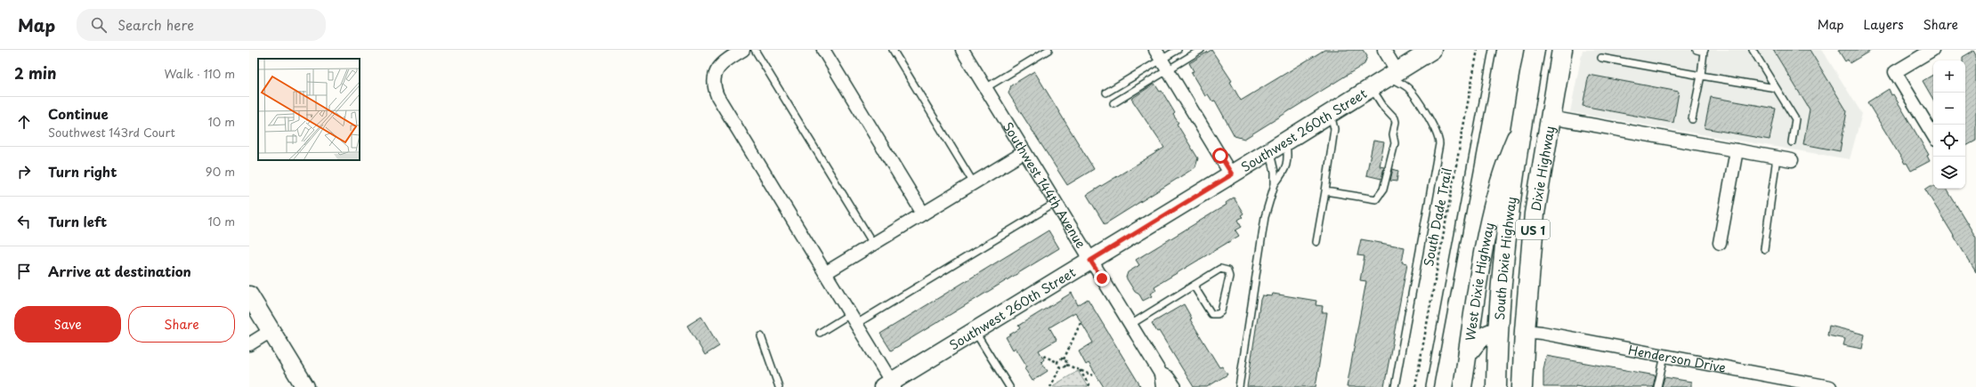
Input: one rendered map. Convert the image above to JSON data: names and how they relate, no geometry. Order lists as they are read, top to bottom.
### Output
{
  "streets": {
    "highway": ["Dixie Highway", "US 1", "South Dixie Highway"],
    "street": [
      "Southwest 260th Street",
      "Southwest 144th Avenue",
      "West Dixie Highway",
      "Henderson Drive"
    ],
    "path": ["South Dade Trail"]
  },
  "crossings": [
    ["Southwest 260th Street", "Southwest 144th Avenue"],
    ["Dixie Highway", "US 1"],
    ["Dixie Highway", "Henderson Drive"],
    ["US 1", "South Dixie Highway"],
    ["US 1", "West Dixie Highway"],
    ["US 1", "Henderson Drive"],
    ["South Dixie Highway", "West Dixie Highway"]
  ],
  "page": {
    "header": "Map",
    "search": "Search here",
    "nav": ["Map", "Layers", "Share"],
    "heading": ["2 min", "Walk · 110 m"],
    "map_buttons": ["+", "−"],
    "list": [
      ["Continue", "Southwest 143rd Court", "10 m"],
      ["Turn right", "90 m"],
      ["Turn left", "10 m"],
      "Arrive at destination"
    ],
    "buttons": ["Save", "Share"]
  }
}
